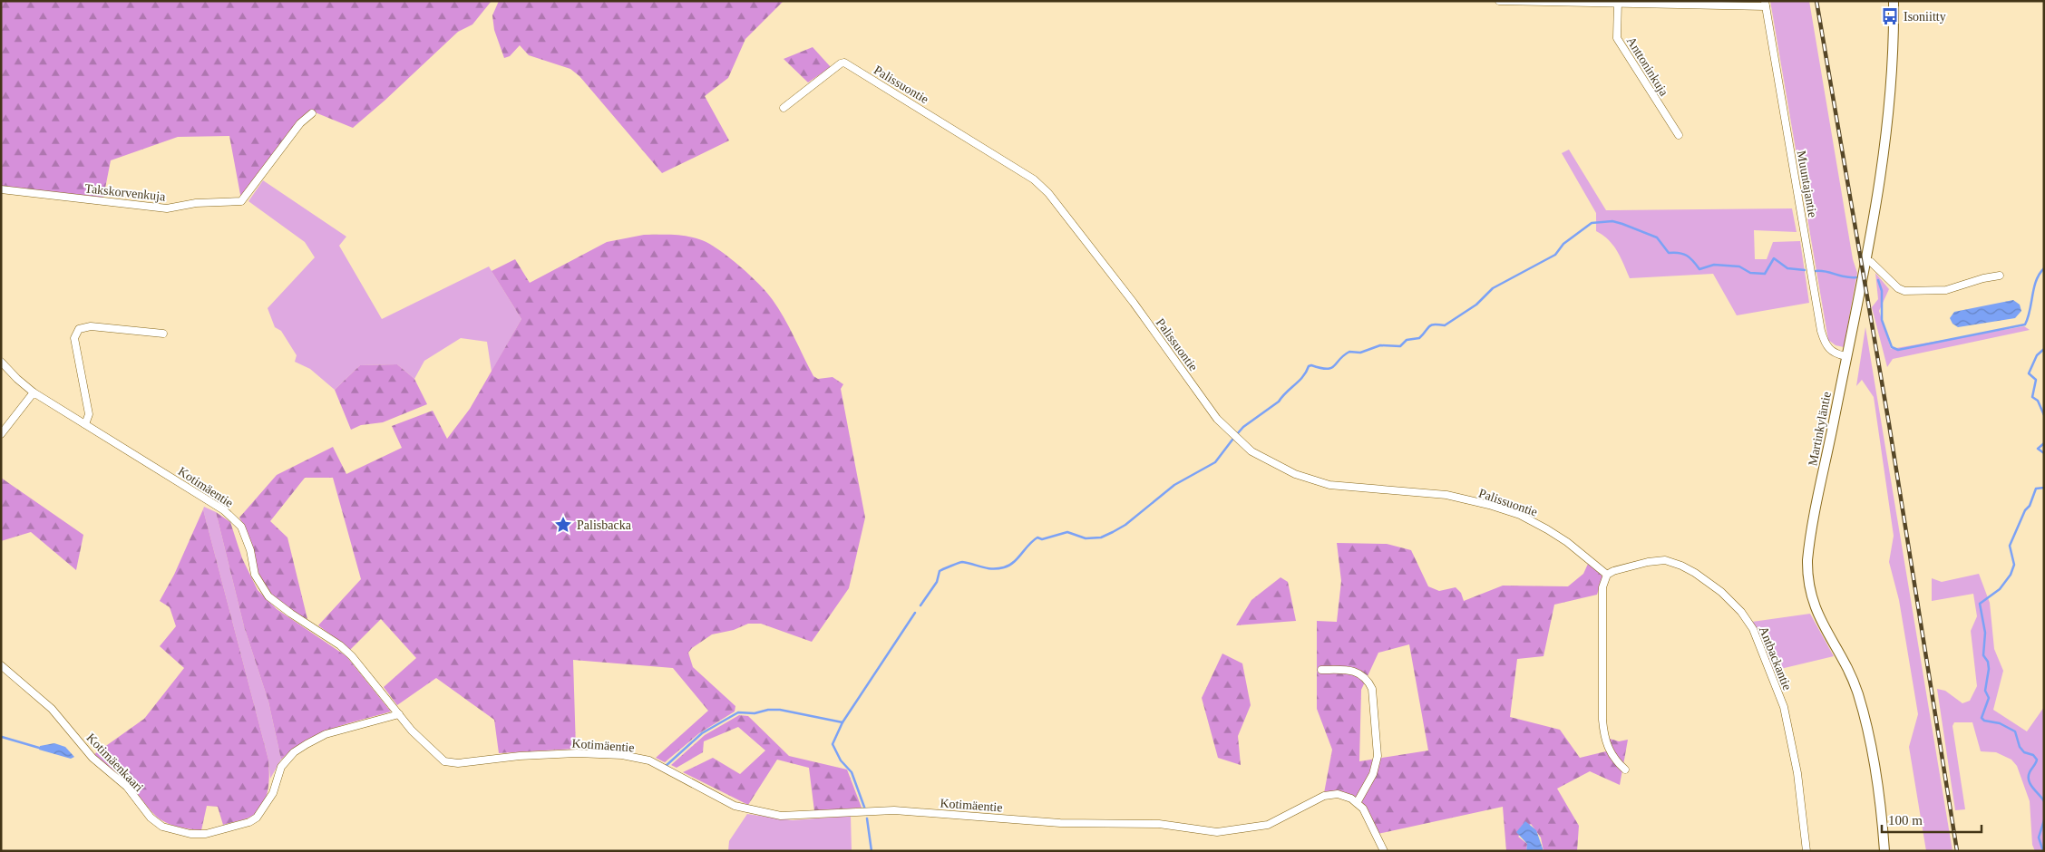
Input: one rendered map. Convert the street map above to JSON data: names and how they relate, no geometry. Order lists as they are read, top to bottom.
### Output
{
  "streets": {
    "street": [
      "Anttoninkuja",
      "Palissuontie",
      "Muuntajantie",
      "Takskorvenkuja",
      "Martinkyläntie",
      "Kotimäentie",
      "Antbackantie",
      "Kotimäenkaari"
    ]
  },
  "crossings": [
    ["Palissuontie", "Antbackantie"],
    ["Muuntajantie", "Martinkyläntie"],
    ["Kotimäentie", "Kotimäenkaari"]
  ],
  "places": {
    "bus stop": ["Isoniitty"],
    "place": ["Palisbacka"]
  },
  "scale_bar": "100 m"
}
